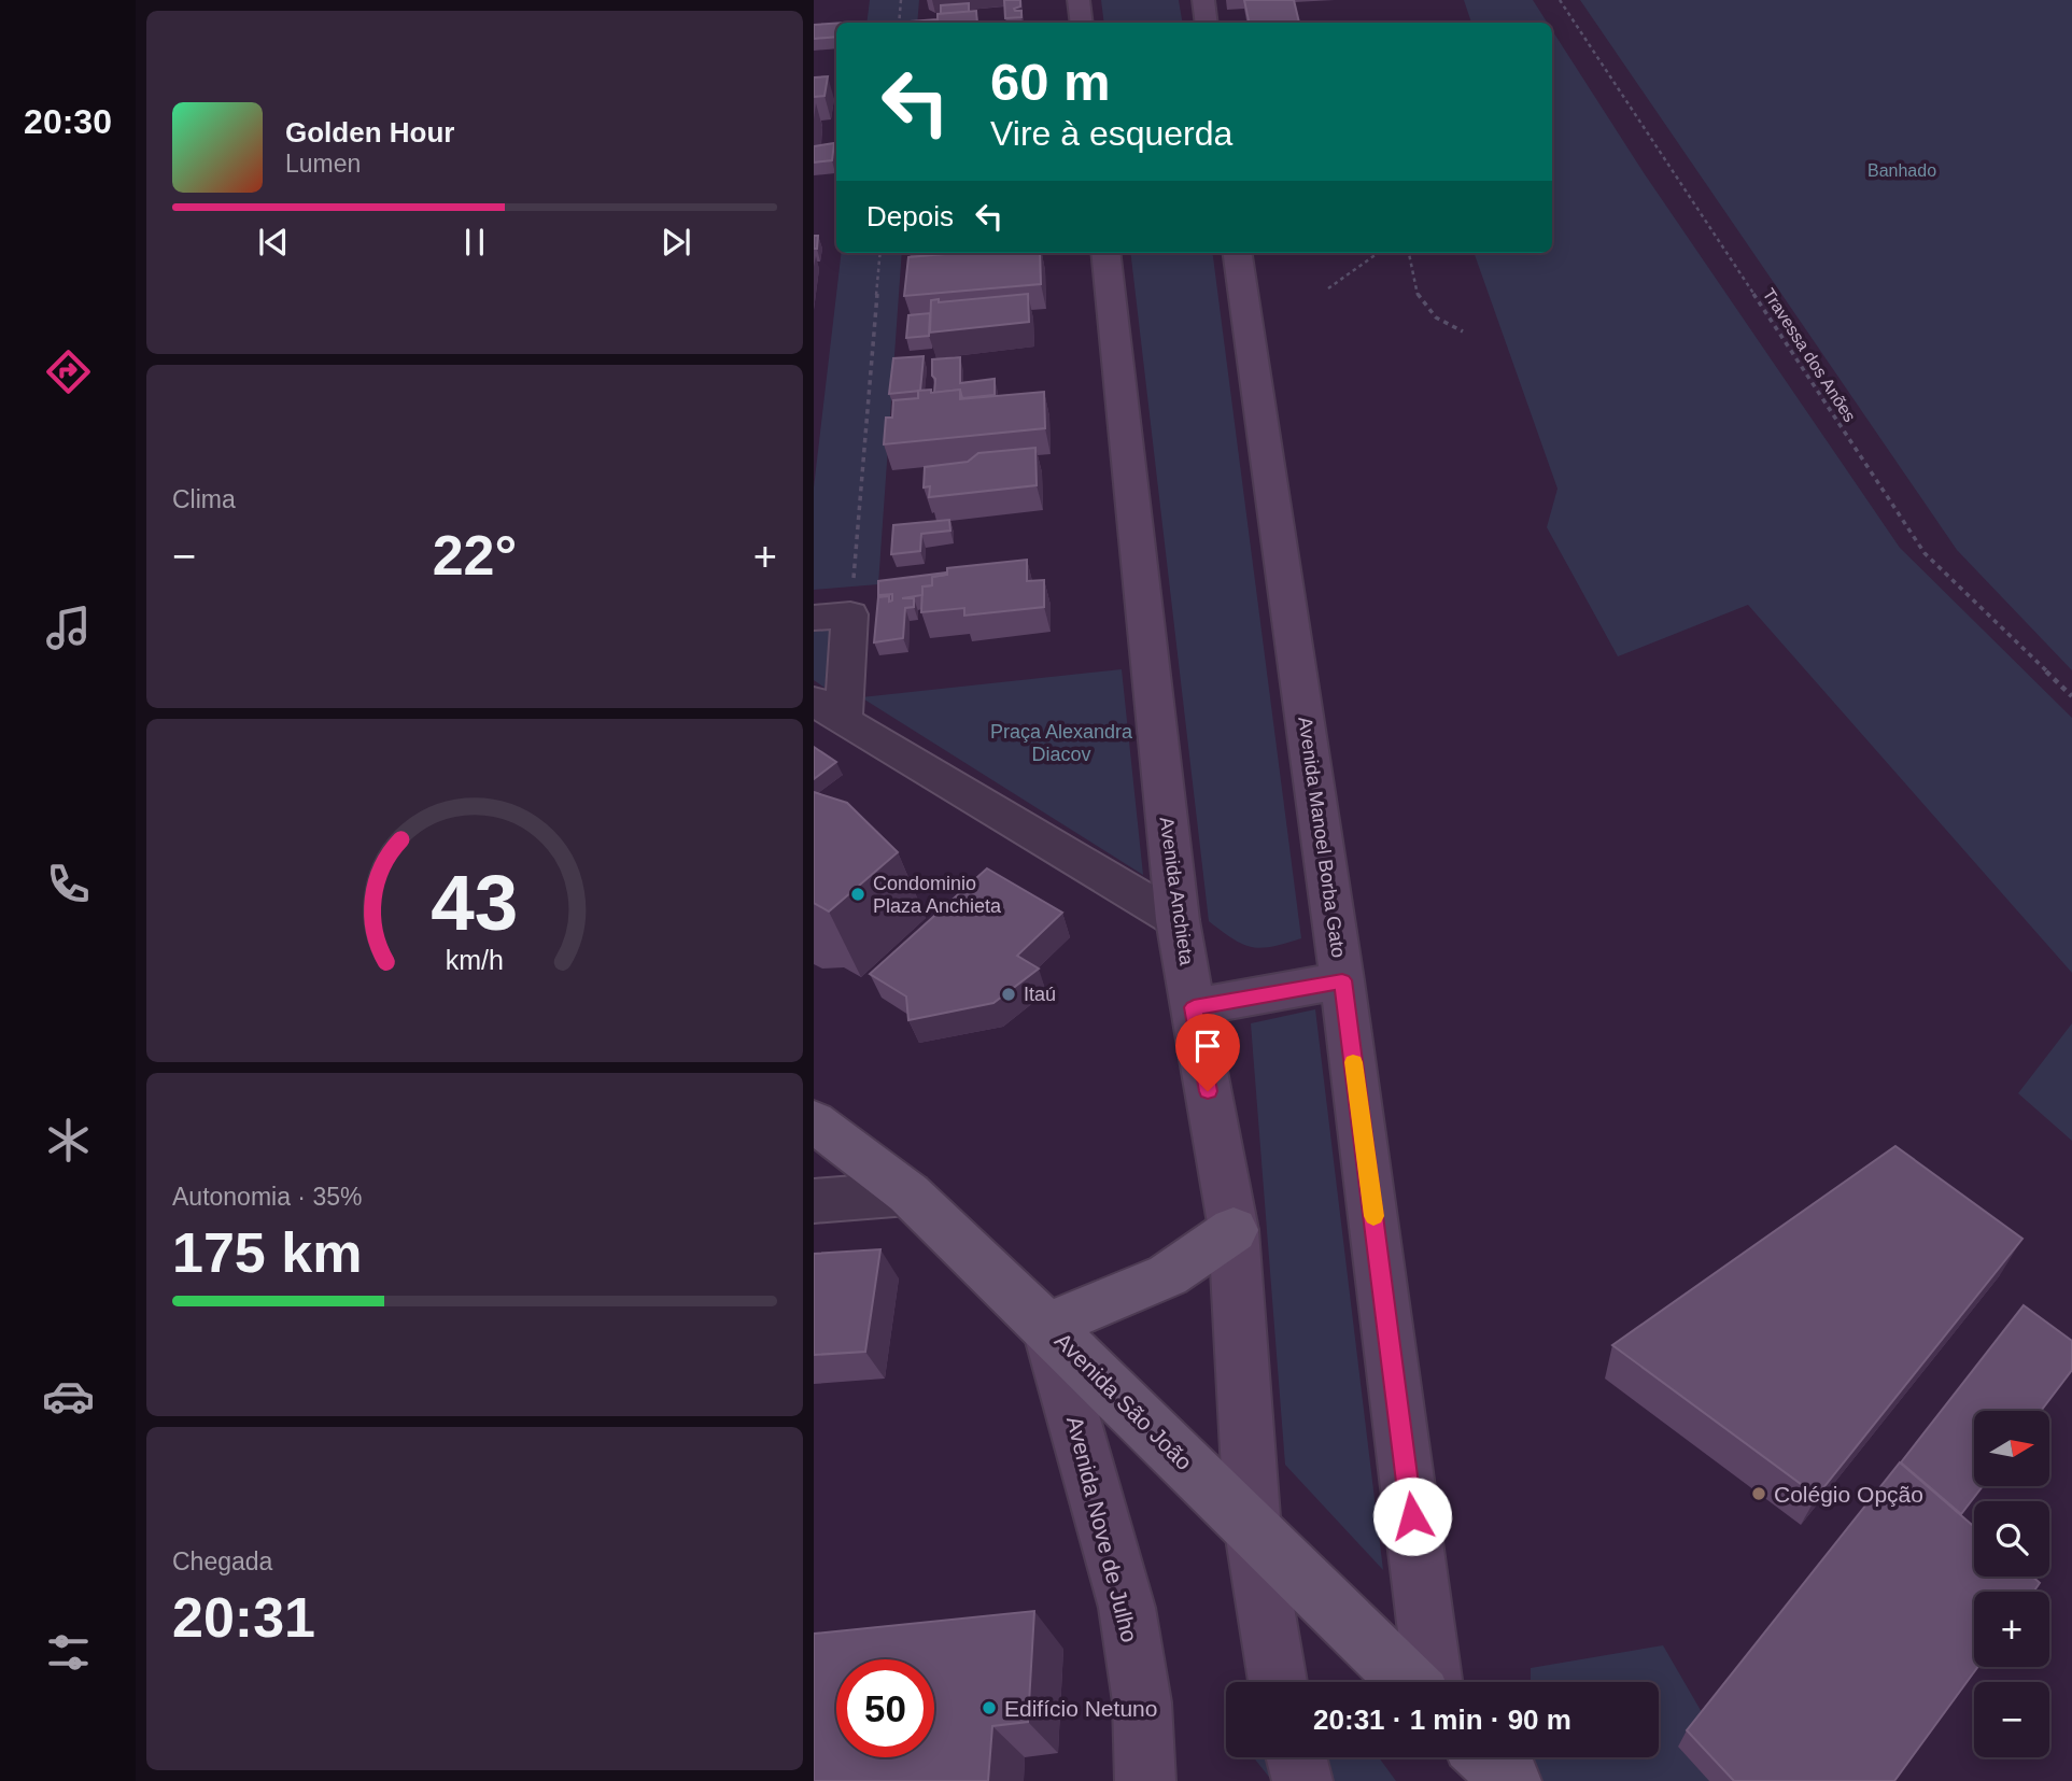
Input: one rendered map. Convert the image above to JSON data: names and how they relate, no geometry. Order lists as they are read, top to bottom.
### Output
{
  "streets": {
    "main road": [
      "Avenida Manoel Borba Gato",
      "Avenida Anchieta",
      "Avenida São João",
      "Avenida Nove de Julho"
    ],
    "path": ["Travessa dos Anões"]
  },
  "crossings": [
    ["Avenida Anchieta", "Avenida São João"],
    ["Avenida São João", "Avenida Nove de Julho"]
  ],
  "parks": ["Banhado", "Praça Alexandra Diacov"],
  "places": [
    "Condominio Plaza Anchieta",
    "Itaú",
    "Colégio Opção",
    "Edifício Netuno"
  ],
  "north": "right",
  "page": {
    "tabs": "20:30",
    "turn": ["60 m", "Vire à esquerda"],
    "song": ["Golden Hour", "Lumen"],
    "then": "Depois",
    "tile": [
      "Clima",
      ["Autonomia · 35%", "175 km"],
      ["Chegada", "20:31"]
    ],
    "heat": ["−", "22°", "+"],
    "map_buttons": ["+", "−"],
    "limit": "50",
    "trip": "20:31 · 1 min · 90 m",
    "gauge": ["43", "km/h"]
  }
}
